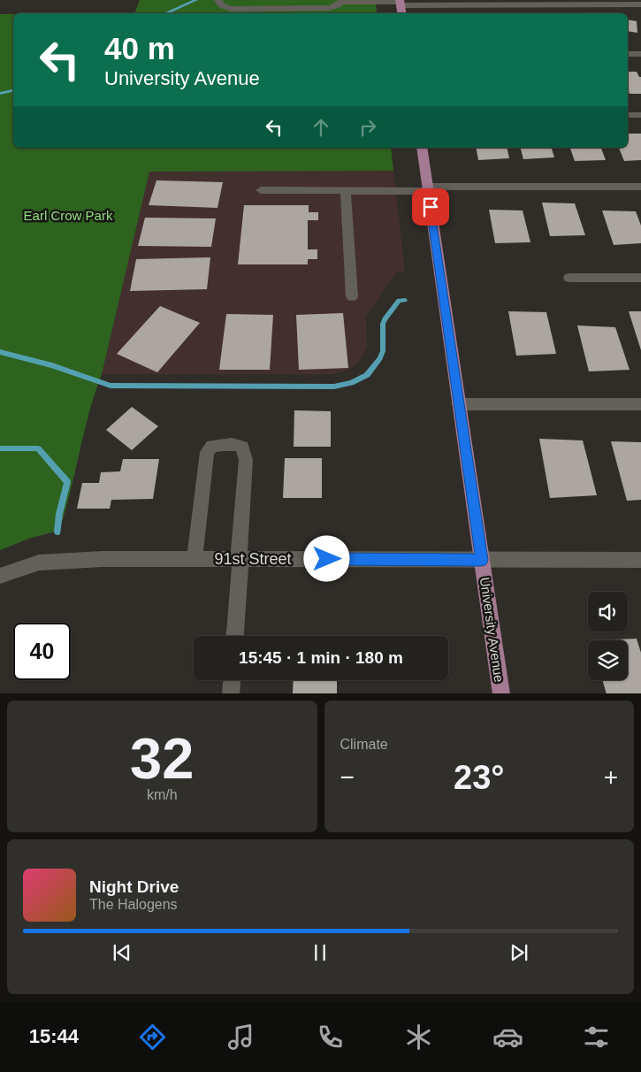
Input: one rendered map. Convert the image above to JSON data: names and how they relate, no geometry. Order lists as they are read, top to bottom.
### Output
{
  "streets": {
    "main road": ["University Avenue"],
    "street": ["91st Street"]
  },
  "crossings": [
    ["91st Street", "University Avenue"]
  ],
  "parks": ["Earl Crow Park"],
  "page": {
    "turn": ["40 m", "University Avenue"],
    "limit": "40",
    "trip": "15:45 · 1 min · 180 m",
    "tile": [
      ["32", "km/h"],
      "Climate"
    ],
    "heat": ["−", "23°", "+"],
    "song": ["Night Drive", "The Halogens"],
    "tabs": "15:44"
  }
}
